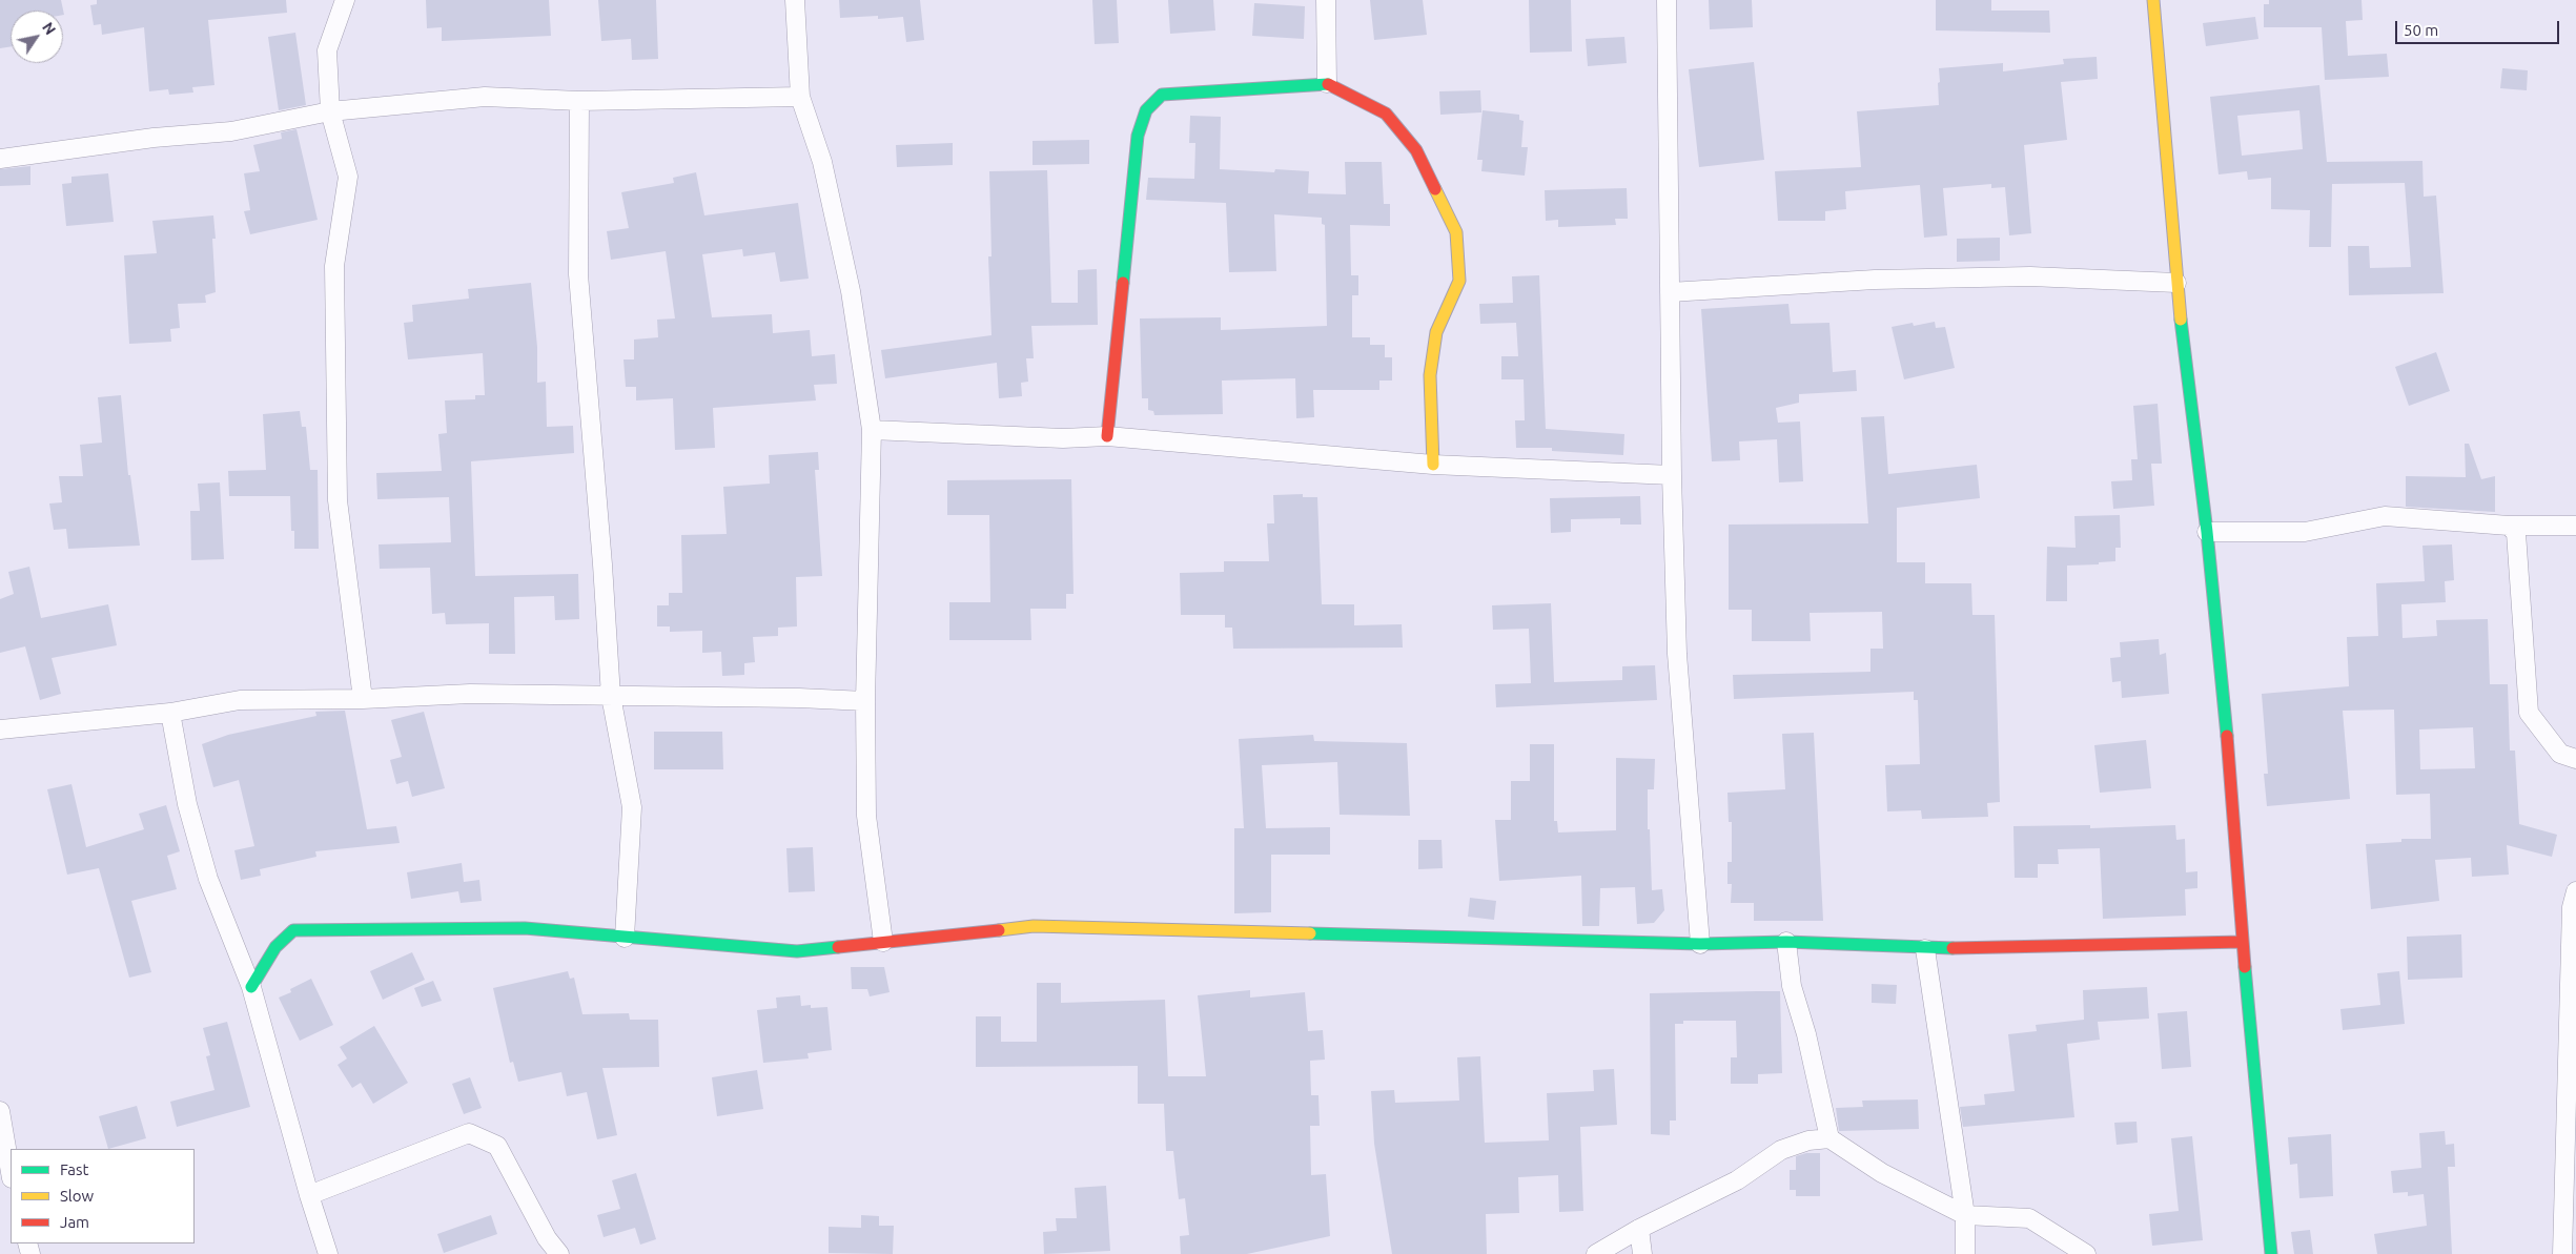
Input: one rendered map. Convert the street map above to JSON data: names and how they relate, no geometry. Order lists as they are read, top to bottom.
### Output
{
  "legend": ["Fast", "Slow", "Jam"],
  "scale_bar": "50 m",
  "north": "top right"
}
